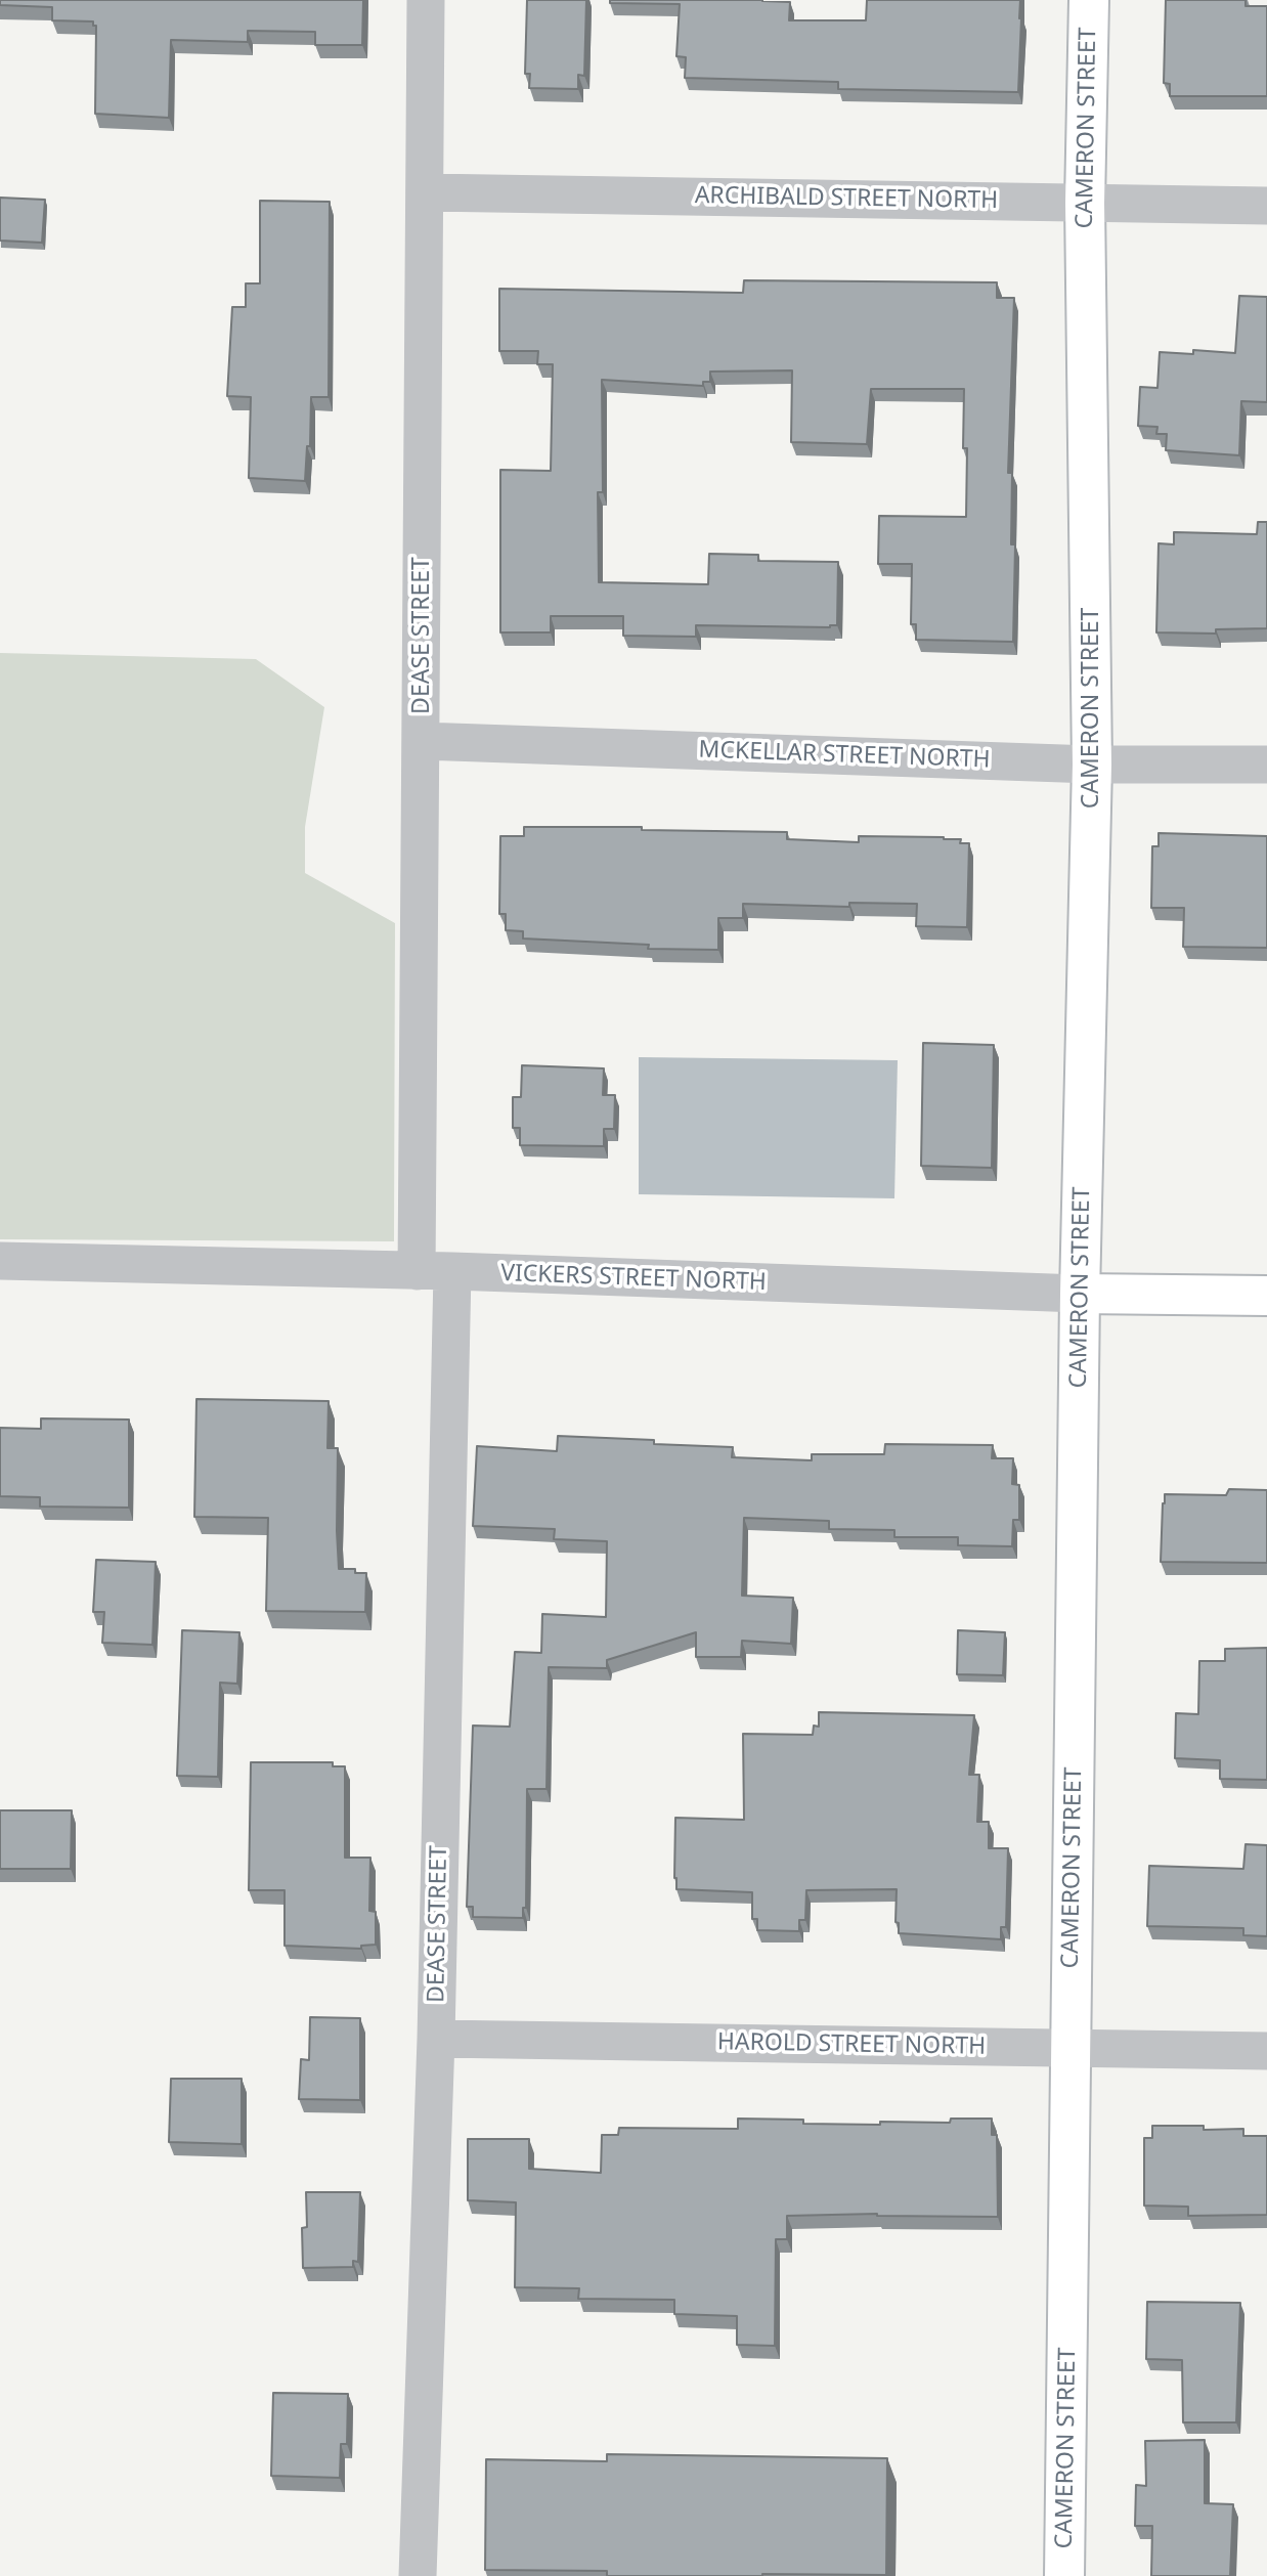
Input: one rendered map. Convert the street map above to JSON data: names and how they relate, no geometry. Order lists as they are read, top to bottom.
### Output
{
  "streets": {
    "street": [
      "CAMERON STREET",
      "ARCHIBALD STREET NORTH",
      "DEASE STREET",
      "MCKELLAR STREET NORTH",
      "VICKERS STREET NORTH",
      "HAROLD STREET NORTH"
    ]
  },
  "crossings": [
    ["CAMERON STREET", "ARCHIBALD STREET NORTH"],
    ["CAMERON STREET", "MCKELLAR STREET NORTH"],
    ["CAMERON STREET", "VICKERS STREET NORTH"],
    ["CAMERON STREET", "HAROLD STREET NORTH"],
    ["ARCHIBALD STREET NORTH", "DEASE STREET"],
    ["DEASE STREET", "MCKELLAR STREET NORTH"],
    ["DEASE STREET", "VICKERS STREET NORTH"],
    ["DEASE STREET", "HAROLD STREET NORTH"]
  ]
}
